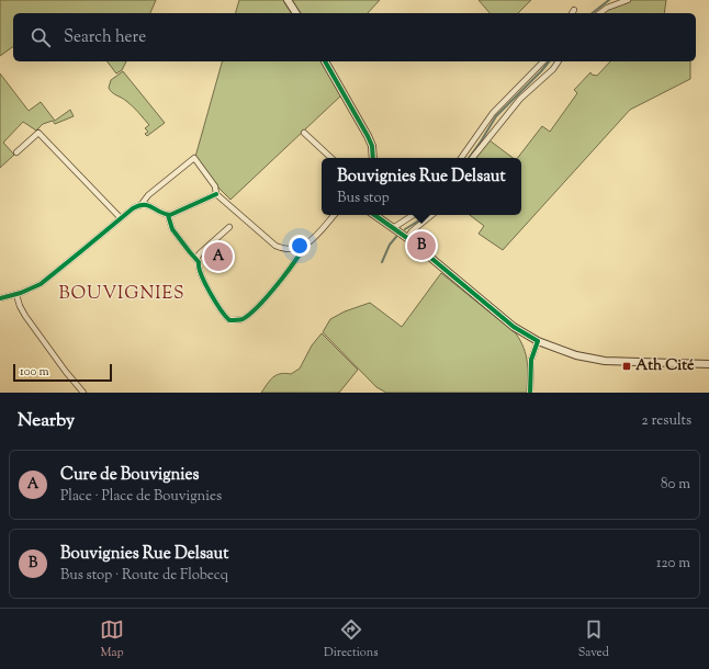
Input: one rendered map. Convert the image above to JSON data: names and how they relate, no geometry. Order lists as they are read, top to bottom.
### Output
{
  "districts": ["BOUVIGNIES"],
  "places": {
    "transit": ["Ath Cité"]
  },
  "scale_bar": "100 m",
  "page": {
    "search": "Search here",
    "popup": ["Bouvignies Rue Delsaut", "Bus stop"],
    "pins": ["B", "A"],
    "scale": "100 m",
    "heading": ["Nearby", "2 results"],
    "list": [
      {
        "mark": "A",
        "name": "Cure de Bouvignies",
        "note": "Place · Place de Bouvignies",
        "value": "80 m"
      },
      {
        "mark": "B",
        "name": "Bouvignies Rue Delsaut",
        "note": "Bus stop · Route de Flobecq",
        "value": "120 m"
      }
    ],
    "nav": ["Map", "Directions", "Saved"]
  }
}
